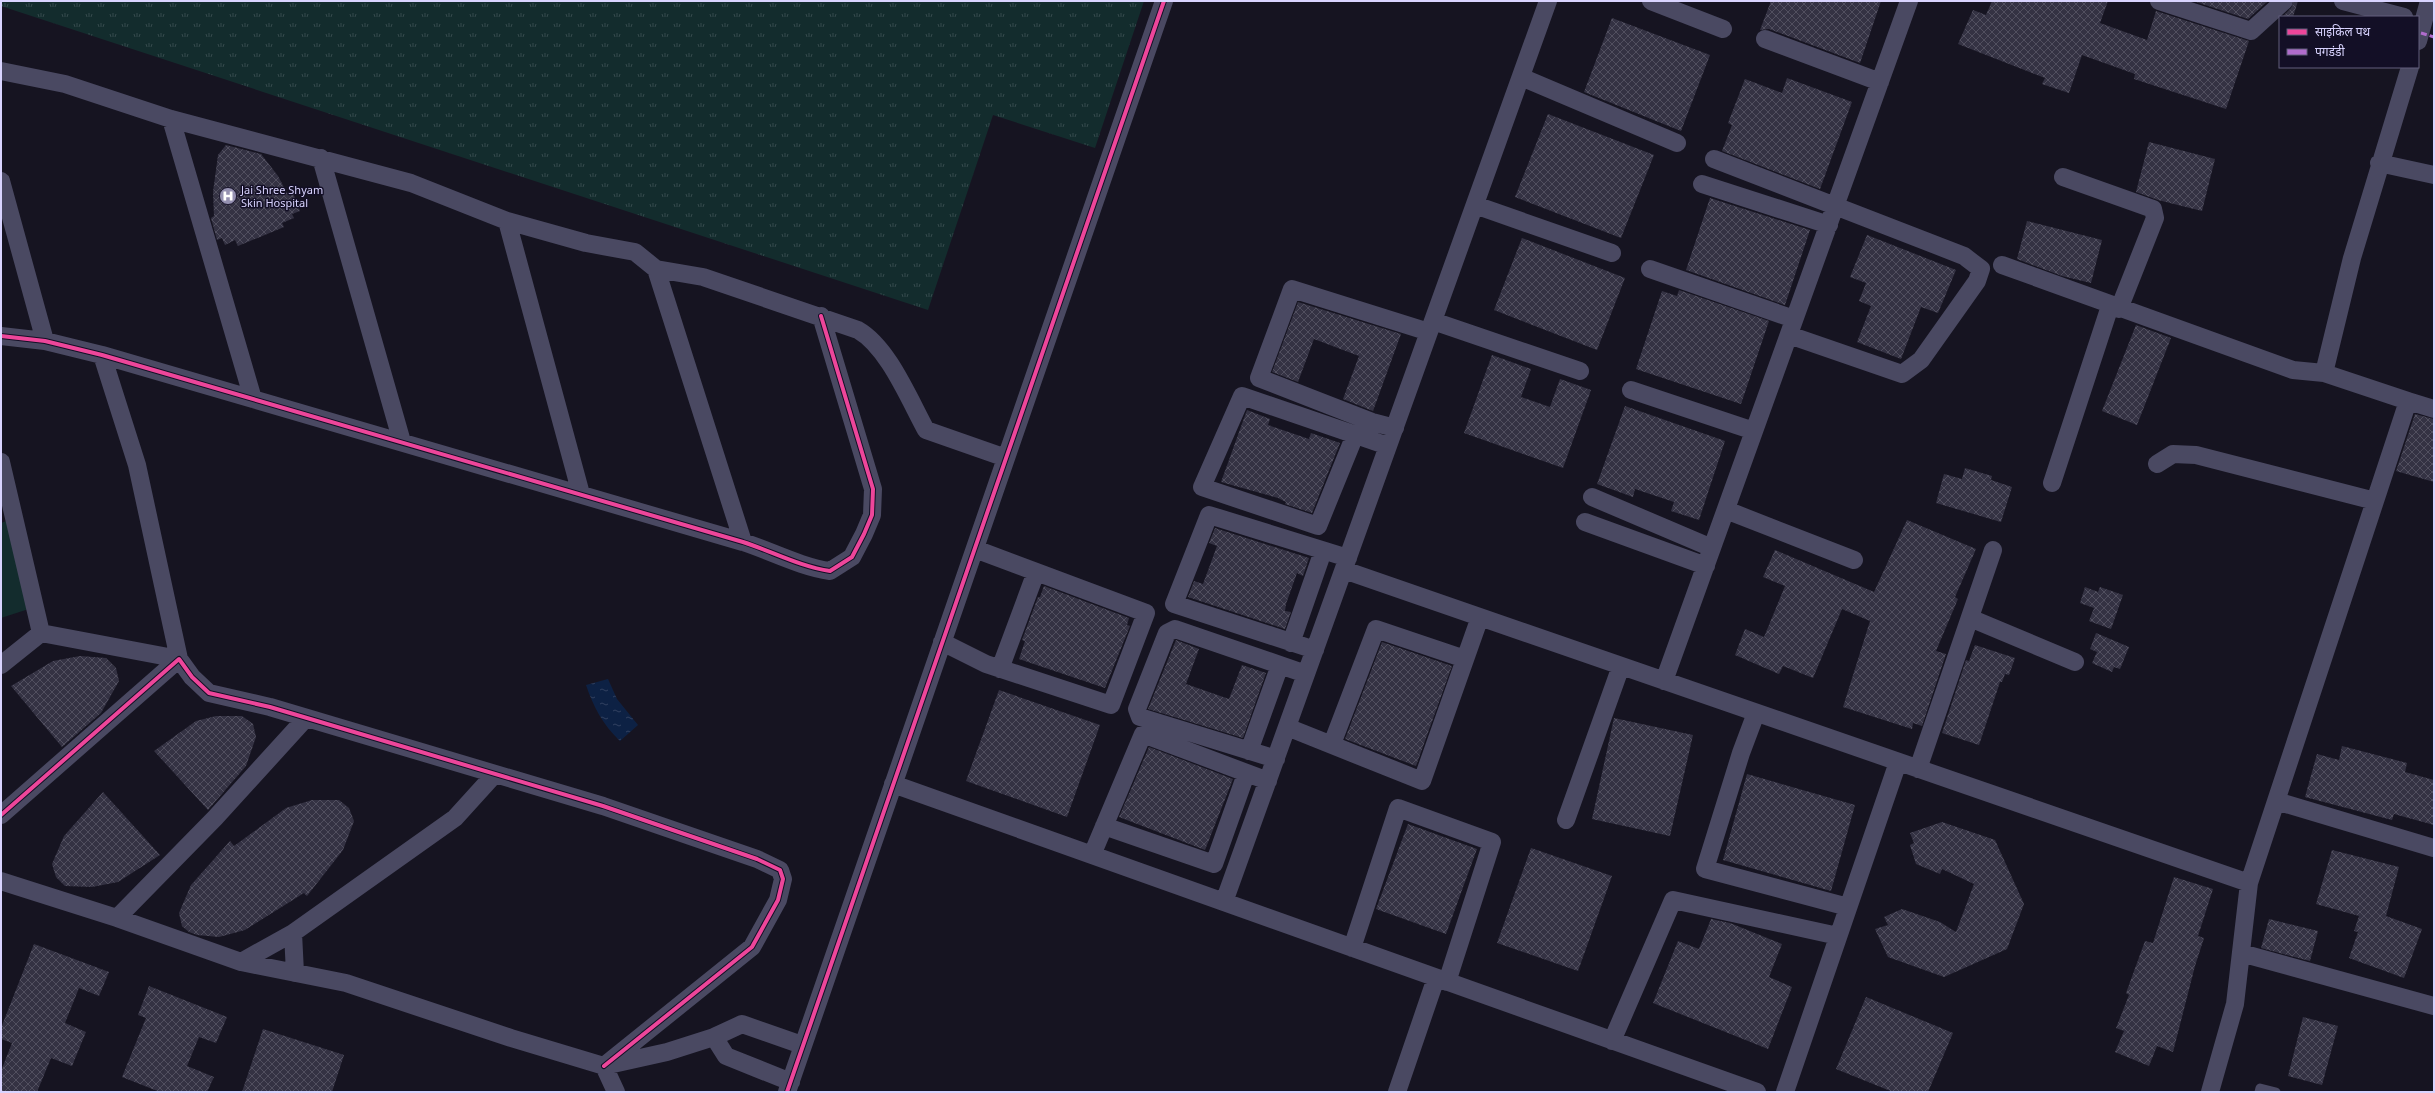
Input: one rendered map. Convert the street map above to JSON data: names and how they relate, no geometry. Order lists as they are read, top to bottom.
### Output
{
  "places": {
    "hospital": ["Jai Shree Shyam Skin Hospital"]
  },
  "legend": ["साइकिल पथ", "पगडंडी"]
}
